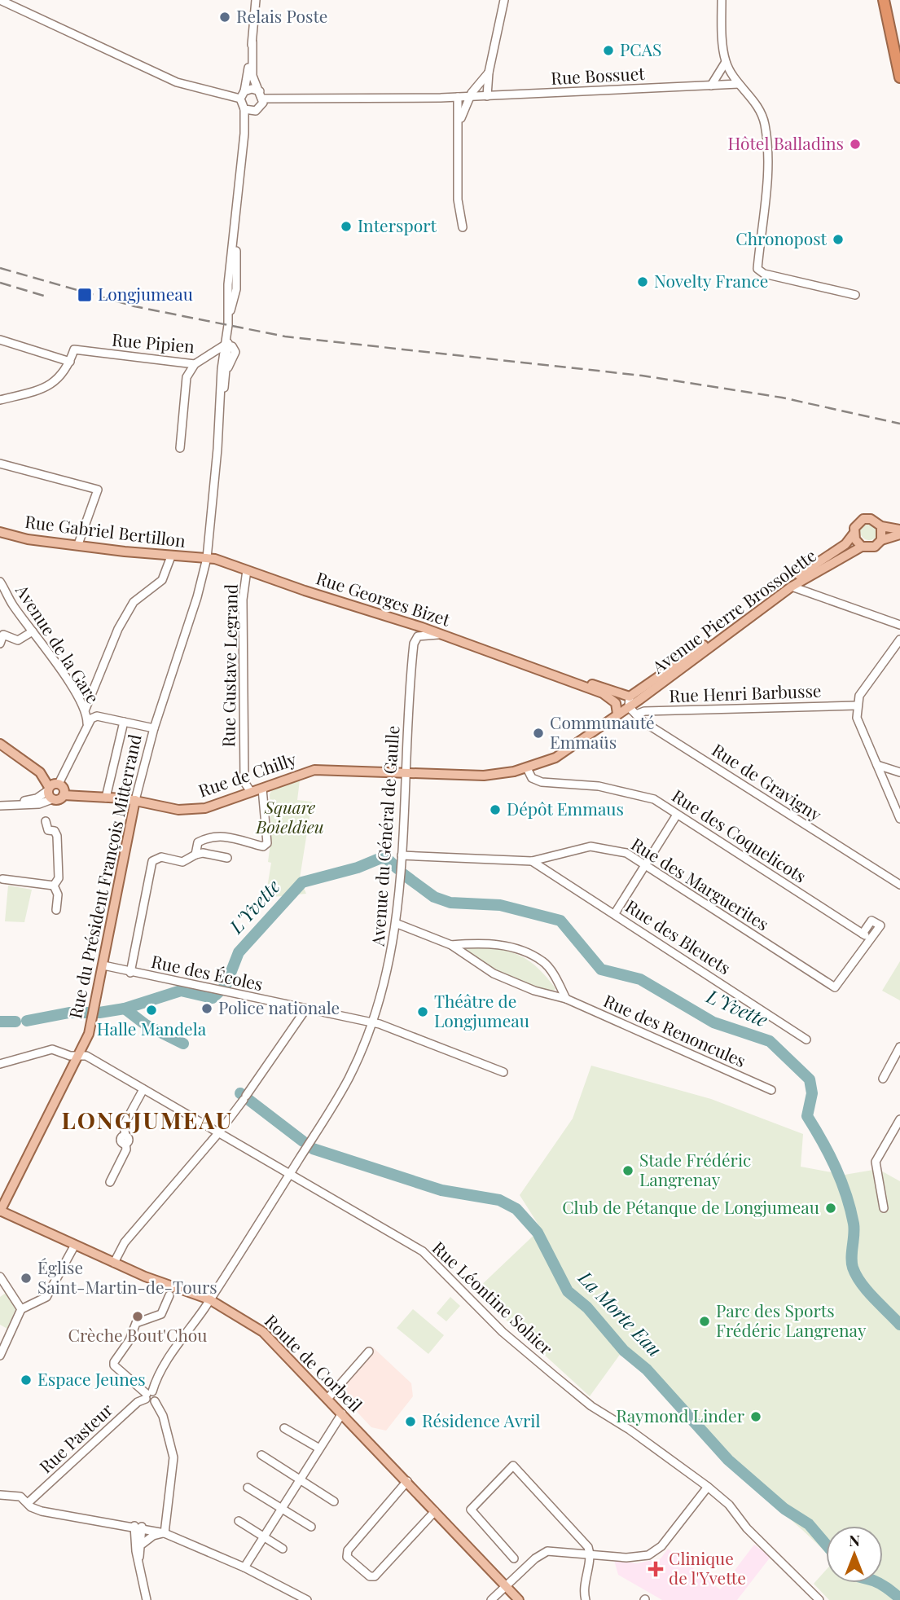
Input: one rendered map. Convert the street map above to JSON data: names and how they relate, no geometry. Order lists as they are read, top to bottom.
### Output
{
  "streets": {
    "main road": [
      "Rue Gabriel Bertillon",
      "Rue Georges Bizet",
      "Avenue Pierre Brossolette",
      "Rue de Chilly",
      "Rue du Président François Mitterrand",
      "Route de Corbeil"
    ],
    "street": [
      "Rue Bossuet",
      "Rue Pipien",
      "Avenue de la Gare",
      "Rue Gustave Legrand",
      "Rue Henri Barbusse",
      "Rue de Gravigny",
      "Avenue du Général de Gaulle",
      "Rue des Coquelicots",
      "Rue des Marguerites",
      "Rue des Bleuets",
      "Rue des Écoles",
      "Rue des Renoncules",
      "Rue Léontine Sohier",
      "Rue Pasteur"
    ]
  },
  "crossings": [
    ["Rue Bossuet", "Rue du Président François Mitterrand"],
    ["Rue Pipien", "Rue du Président François Mitterrand"],
    ["Rue Gabriel Bertillon", "Rue Georges Bizet"],
    ["Rue Gabriel Bertillon", "Rue du Président François Mitterrand"],
    ["Rue Georges Bizet", "Avenue Pierre Brossolette"],
    ["Rue Georges Bizet", "Rue Gustave Legrand"],
    ["Rue Georges Bizet", "Avenue du Général de Gaulle"],
    ["Rue Georges Bizet", "Rue du Président François Mitterrand"],
    ["Avenue Pierre Brossolette", "Rue de Chilly"],
    ["Avenue Pierre Brossolette", "Rue de Gravigny"],
    ["Avenue Pierre Brossolette", "Rue des Coquelicots"],
    ["Rue Gustave Legrand", "Rue de Chilly"],
    ["Rue Henri Barbusse", "Rue de Gravigny"],
    ["Rue de Chilly", "Avenue du Général de Gaulle"],
    ["Rue de Chilly", "Rue des Coquelicots"],
    ["Rue de Chilly", "Rue du Président François Mitterrand"],
    ["Avenue du Général de Gaulle", "Rue des Marguerites"],
    ["Avenue du Général de Gaulle", "Rue des Écoles"],
    ["Avenue du Général de Gaulle", "Rue des Renoncules"],
    ["Avenue du Général de Gaulle", "Rue Léontine Sohier"],
    ["Avenue du Général de Gaulle", "Route de Corbeil"],
    ["Avenue du Général de Gaulle", "Rue Pasteur"],
    ["Rue des Coquelicots", "Rue des Marguerites"],
    ["Rue du Président François Mitterrand", "Rue des Écoles"],
    ["Rue du Président François Mitterrand", "Rue Léontine Sohier"],
    ["Rue du Président François Mitterrand", "Route de Corbeil"],
    ["Rue des Marguerites", "Rue des Bleuets"],
    ["Route de Corbeil", "Rue Pasteur"]
  ],
  "districts": ["LONGJUMEAU"],
  "water": ["L'Yvette", "La Morte Eau"],
  "parks": ["Square Boieldieu"],
  "places": {
    "other": [
      "Relais Poste",
      "PCAS",
      "Hôtel Balladins",
      "Intersport",
      "Chronopost",
      "Novelty France",
      "Communauté Emmaüs",
      "Dépôt Emmaus",
      "Police nationale",
      "Halle Mandela",
      "Théâtre de Longjumeau",
      "Stade Frédéric Langrenay",
      "Club de Pétanque de Longjumeau",
      "Église Saint-Martin-de-Tours",
      "Crèche Bout'Chou",
      "Parc des Sports Frédéric Langrenay",
      "Espace Jeunes",
      "Raymond Linder",
      "Résidence Avril"
    ],
    "transit": ["Longjumeau"],
    "health": ["Clinique de l'Yvette"]
  },
  "north": "top"
}
